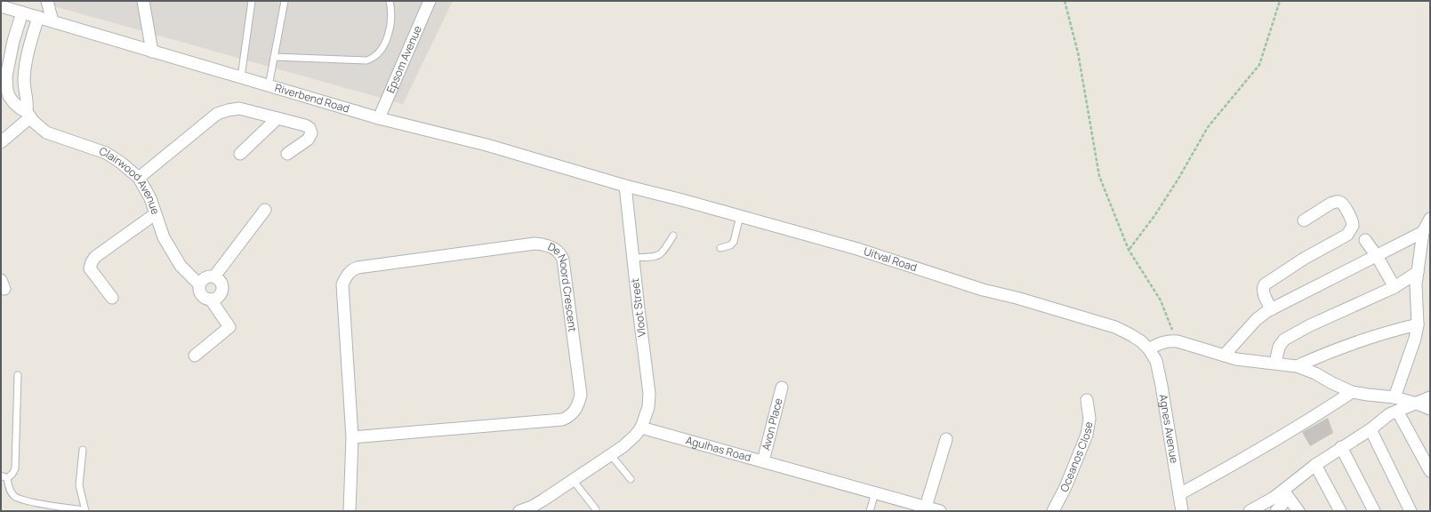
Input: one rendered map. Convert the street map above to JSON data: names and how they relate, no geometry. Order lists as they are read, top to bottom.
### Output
{
  "streets": {
    "street": [
      "Epsom Avenue",
      "Riverbend Road",
      "Clairwood Avenue",
      "Uitval Road",
      "De Noord Crescent",
      "Vloot Street",
      "Avon Place",
      "Agnes Avenue",
      "Agulhas Road",
      "Oceanos Close"
    ]
  },
  "crossings": [
    ["Epsom Avenue", "Riverbend Road"],
    ["Riverbend Road", "Clairwood Avenue"],
    ["Riverbend Road", "Uitval Road"],
    ["Riverbend Road", "Vloot Street"],
    ["Uitval Road", "Vloot Street"],
    ["Uitval Road", "Agnes Avenue"],
    ["Vloot Street", "Agulhas Road"],
    ["Avon Place", "Agulhas Road"]
  ]
}
